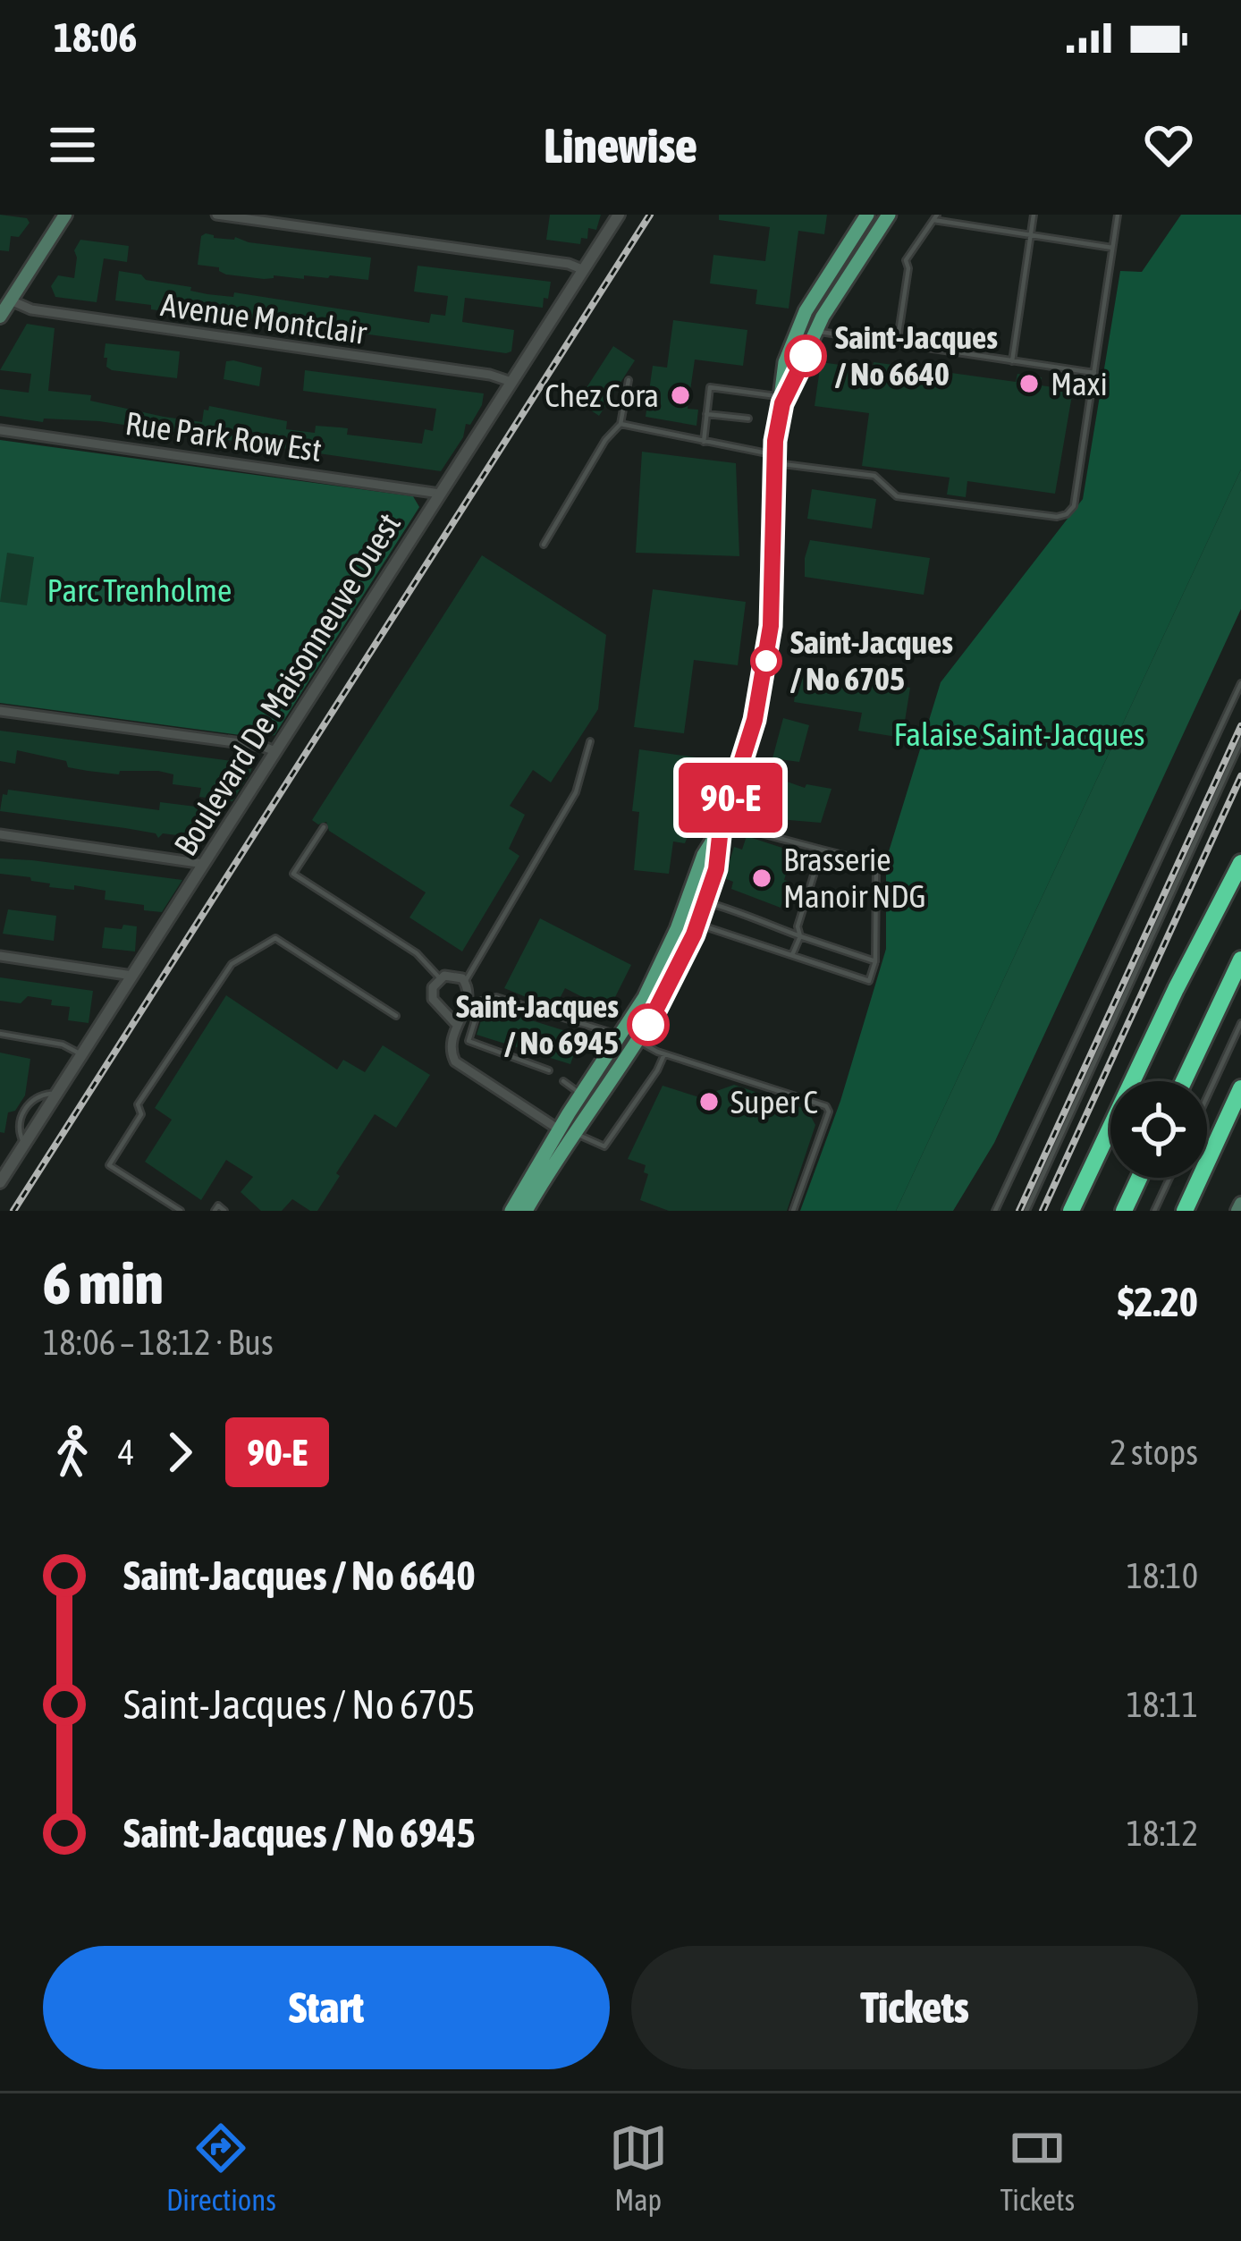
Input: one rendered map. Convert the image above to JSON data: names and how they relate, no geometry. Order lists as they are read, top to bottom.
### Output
{
  "streets": {
    "street": ["Avenue Montclair", "Rue Park Row Est", "Boulevard De Maisonneuve Ouest"]
  },
  "crossings": [
    ["Avenue Montclair", "Boulevard De Maisonneuve Ouest"],
    ["Rue Park Row Est", "Boulevard De Maisonneuve Ouest"]
  ],
  "parks": ["Parc Trenholme", "Falaise Saint-Jacques"],
  "places": [
    "Saint-Jacques / No 6640",
    "Maxi",
    "Chez Cora",
    "Saint-Jacques / No 6705",
    "Brasserie Manoir NDG",
    "Saint-Jacques / No 6945",
    "Super C"
  ],
  "lines": ["bus line 90-E"],
  "page": {
    "status": "18:06",
    "header": "Linewise",
    "on_map": "90-E",
    "heading": ["6 min", "18:06 – 18:12 · Bus", "$2.20"],
    "legs": ["4", "90-E", "2 stops"],
    "list": [
      {
        "name": "Saint-Jacques / No 6640",
        "value": "18:10"
      },
      {
        "name": "Saint-Jacques / No 6705",
        "value": "18:11"
      },
      {
        "name": "Saint-Jacques / No 6945",
        "value": "18:12"
      }
    ],
    "buttons": ["Start", "Tickets"],
    "tabs": ["Directions", "Map", "Tickets"]
  }
}
